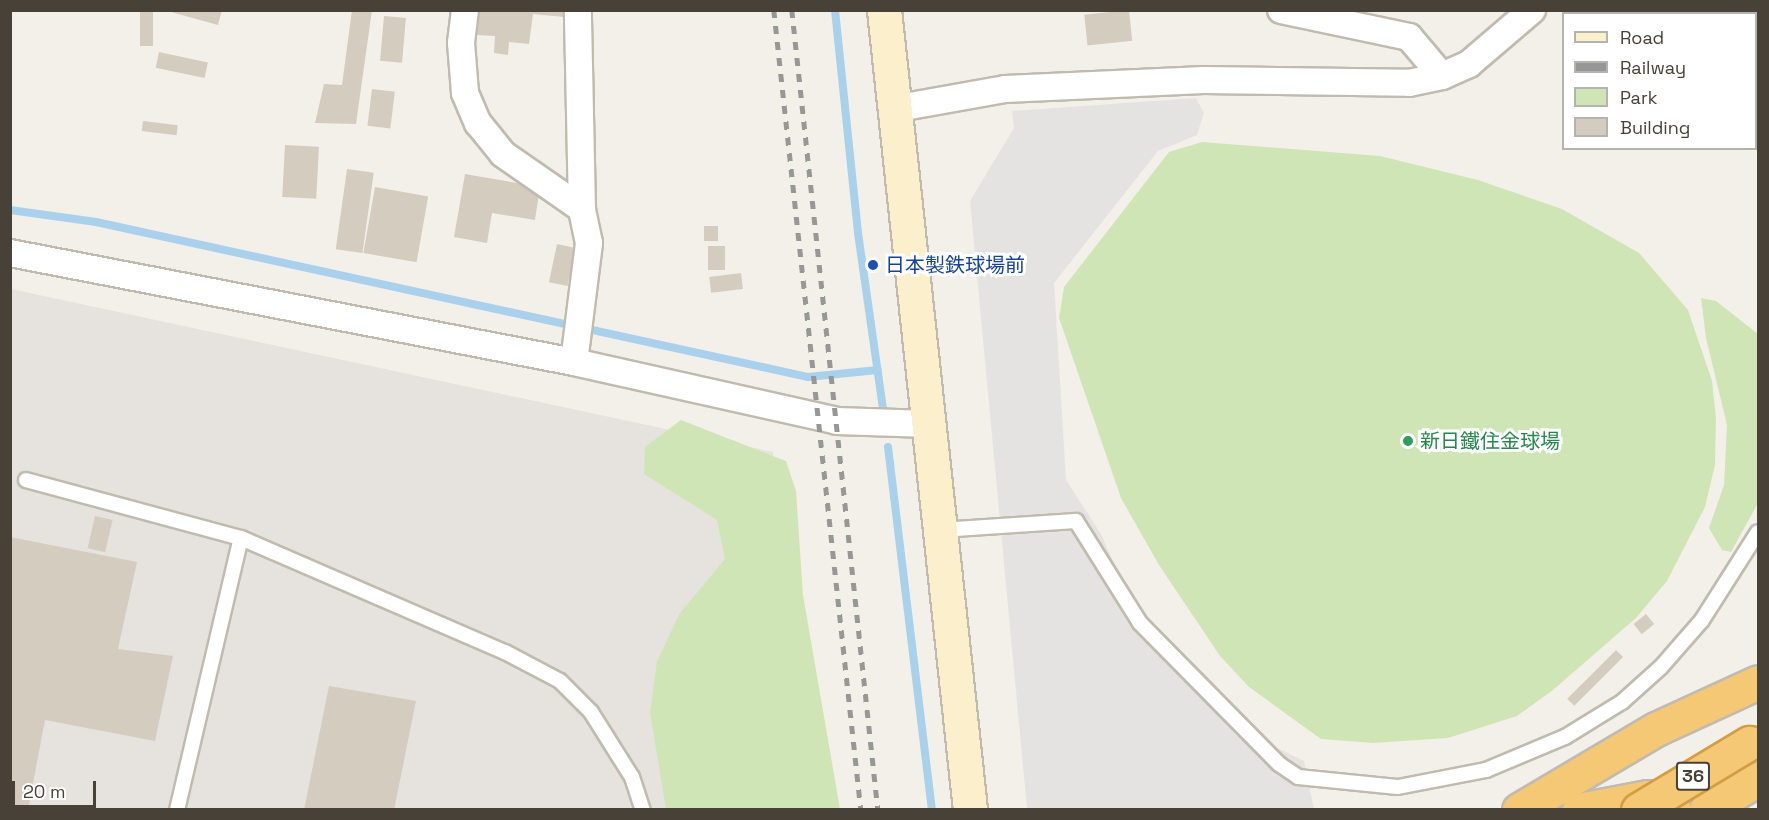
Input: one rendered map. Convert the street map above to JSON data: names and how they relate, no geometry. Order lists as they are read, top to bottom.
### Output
{
  "streets": {
    "highway": ["36"]
  },
  "places": ["日本製鉄球場前", "新日鐵住金球場"],
  "legend": [
    "Road",
    "Railway",
    "Park",
    "Building"
  ],
  "scale_bar": "20 m"
}
